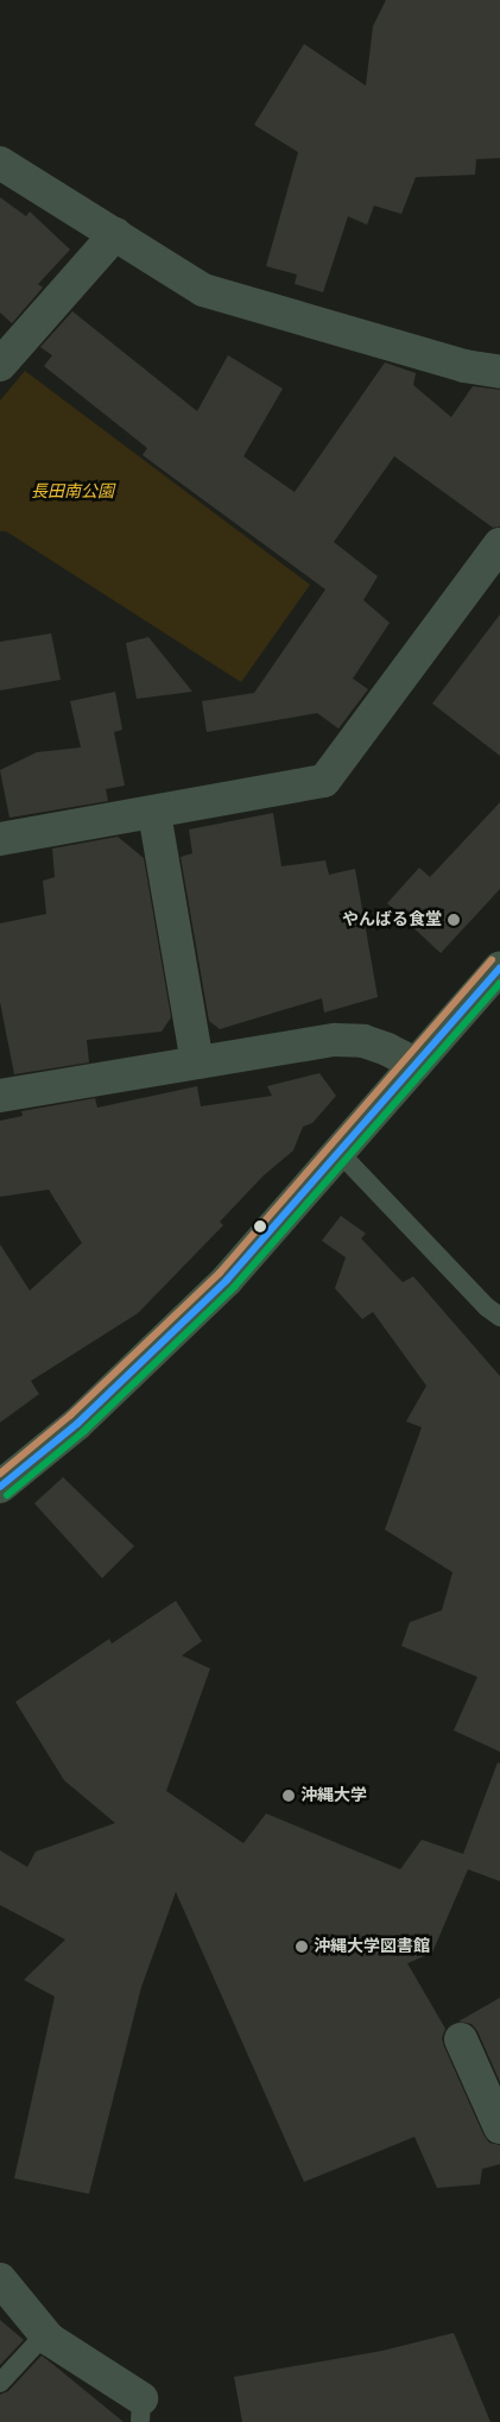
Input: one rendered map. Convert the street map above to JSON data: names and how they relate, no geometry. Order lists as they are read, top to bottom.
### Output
{
  "parks": ["長田南公園"],
  "places": ["やんばる食堂", "沖縄大学", "沖縄大学図書館"]
}
